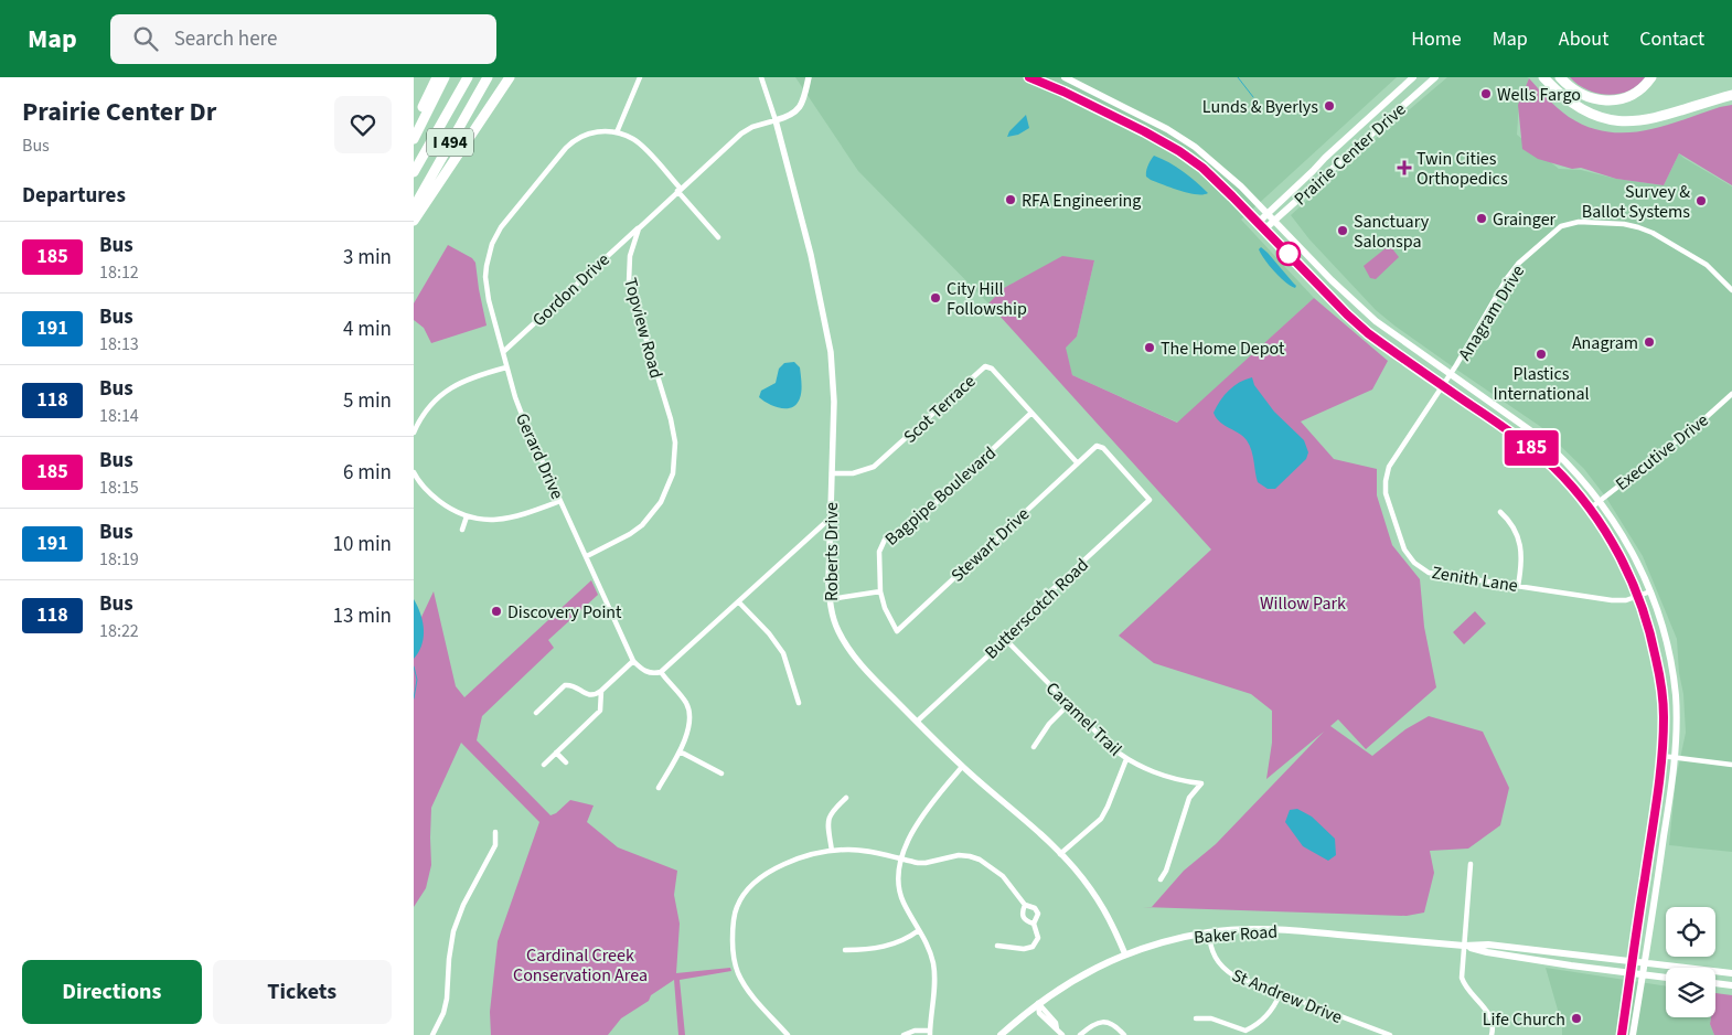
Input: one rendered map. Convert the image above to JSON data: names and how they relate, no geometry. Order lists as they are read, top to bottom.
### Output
{
  "streets": {
    "highway": ["I 494"],
    "main road": ["Prairie Center Drive", "Baker Road"],
    "street": [
      "Gordon Drive",
      "Anagram Drive",
      "Topview Road",
      "Scot Terrace",
      "Executive Drive",
      "Gerard Drive",
      "Bagpipe Boulevard",
      "Stewart Drive",
      "Roberts Drive",
      "Zenith Lane",
      "Butterscotch Road",
      "Caramel Trail",
      "St Andrew Drive"
    ]
  },
  "crossings": [
    ["Gordon Drive", "Topview Road"],
    ["Gordon Drive", "Gerard Drive"],
    ["Anagram Drive", "Zenith Lane"],
    ["Topview Road", "Gerard Drive"],
    ["Topview Road", "Roberts Drive"],
    ["Scot Terrace", "Bagpipe Boulevard"],
    ["Scot Terrace", "Stewart Drive"],
    ["Scot Terrace", "Roberts Drive"],
    ["Bagpipe Boulevard", "Stewart Drive"],
    ["Stewart Drive", "Butterscotch Road"],
    ["Roberts Drive", "Butterscotch Road"],
    ["Roberts Drive", "Baker Road"],
    ["Butterscotch Road", "Caramel Trail"],
    ["Baker Road", "St Andrew Drive"]
  ],
  "parks": ["Willow Park", "Cardinal Creek Conservation Area"],
  "places": {
    "other": [
      "Wells Fargo",
      "Lunds & Byerlys",
      "RFA Engineering",
      "Survey & Ballot Systems",
      "Grainger",
      "Sanctuary Salonspa",
      "City Hill Followship",
      "Anagram",
      "The Home Depot",
      "Plastics International",
      "Discovery Point",
      "Life Church"
    ],
    "health": ["Twin Cities Orthopedics"]
  },
  "lines": ["bus line 185"],
  "page": {
    "header": "Map",
    "search": "Search here",
    "nav": [
      "Home",
      "Map",
      "About",
      "Contact"
    ],
    "heading": [
      ["Prairie Center Dr", "Bus"],
      "Departures"
    ],
    "on_map": "185",
    "list": [
      {
        "mark": "185",
        "name": "Bus",
        "note": "18:12",
        "value": "3 min"
      },
      {
        "mark": "191",
        "name": "Bus",
        "note": "18:13",
        "value": "4 min"
      },
      {
        "mark": "118",
        "name": "Bus",
        "note": "18:14",
        "value": "5 min"
      },
      {
        "mark": "185",
        "name": "Bus",
        "note": "18:15",
        "value": "6 min"
      },
      {
        "mark": "191",
        "name": "Bus",
        "note": "18:19",
        "value": "10 min"
      },
      {
        "mark": "118",
        "name": "Bus",
        "note": "18:22",
        "value": "13 min"
      }
    ],
    "buttons": ["Directions", "Tickets"]
  }
}
